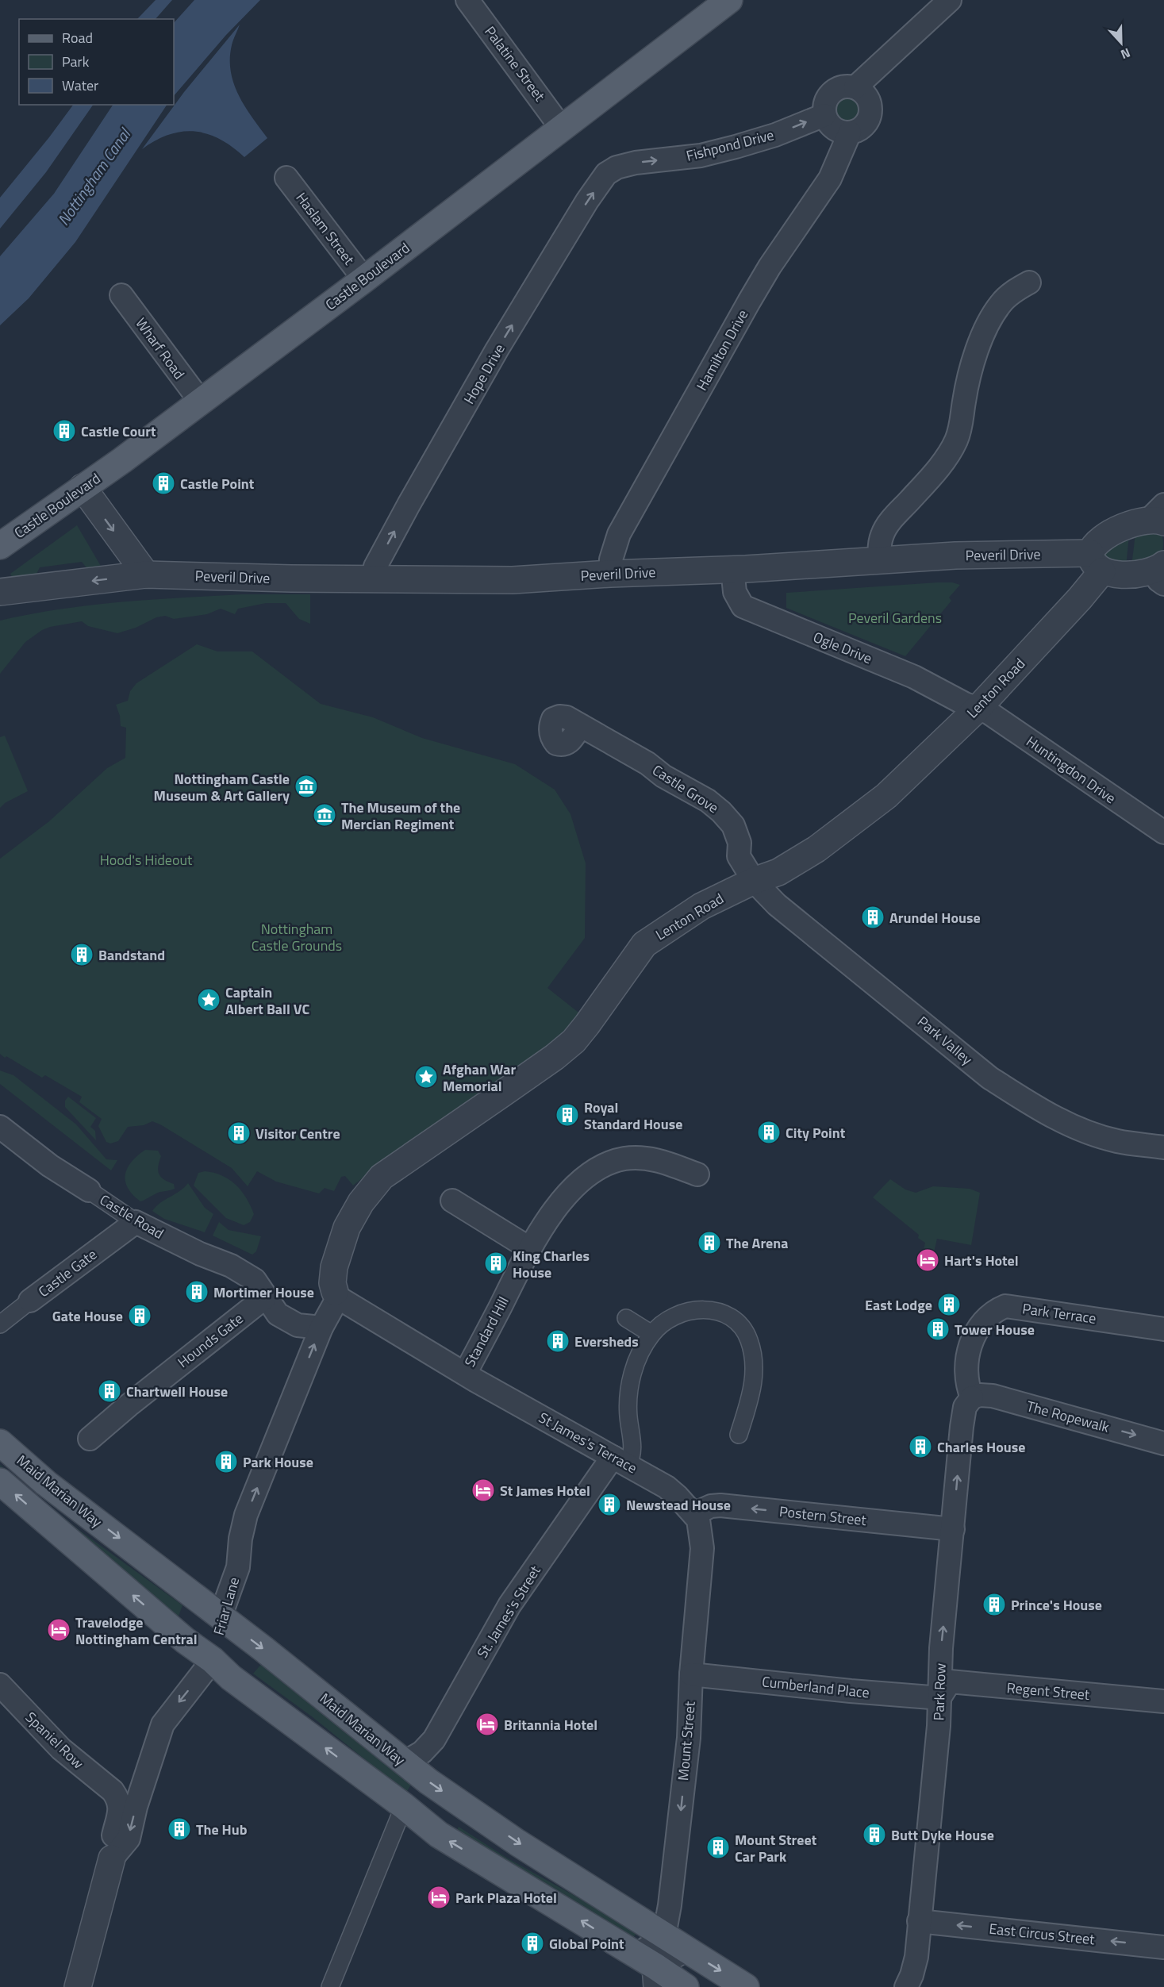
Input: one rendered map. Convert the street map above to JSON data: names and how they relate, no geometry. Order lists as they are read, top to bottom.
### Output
{
  "streets": {
    "main road": ["Castle Boulevard", "Maid Marian Way", "Friar Lane"],
    "street": [
      "Palatine Street",
      "Fishpond Drive",
      "Haslam Street",
      "Wharf Road",
      "Hamilton Drive",
      "Hope Drive",
      "Peveril Drive",
      "Ogle Drive",
      "Lenton Road",
      "Huntingdon Drive",
      "Castle Grove",
      "Park Valley",
      "Castle Road",
      "Castle Gate",
      "Park Terrace",
      "Standard Hill",
      "Hounds Gate",
      "The Ropewalk",
      "St James's Terrace",
      "Postern Street",
      "St. James's Street",
      "Cumberland Place",
      "Regent Street",
      "Park Row",
      "Spaniel Row",
      "Mount Street",
      "East Circus Street"
    ]
  },
  "crossings": [
    ["Palatine Street", "Castle Boulevard"],
    ["Fishpond Drive", "Hamilton Drive"],
    ["Fishpond Drive", "Hope Drive"],
    ["Haslam Street", "Castle Boulevard"],
    ["Castle Boulevard", "Wharf Road"],
    ["Hamilton Drive", "Peveril Drive"],
    ["Hope Drive", "Peveril Drive"],
    ["Peveril Drive", "Ogle Drive"],
    ["Peveril Drive", "Lenton Road"],
    ["Ogle Drive", "Lenton Road"],
    ["Ogle Drive", "Huntingdon Drive"],
    ["Lenton Road", "Huntingdon Drive"],
    ["Lenton Road", "Castle Grove"],
    ["Lenton Road", "Park Valley"],
    ["Lenton Road", "Standard Hill"],
    ["Lenton Road", "Friar Lane"],
    ["Castle Grove", "Park Valley"],
    ["Castle Road", "Castle Gate"],
    ["Castle Road", "Hounds Gate"],
    ["Castle Road", "Friar Lane"],
    ["Park Terrace", "The Ropewalk"],
    ["Park Terrace", "Park Row"],
    ["Standard Hill", "St James's Terrace"],
    ["Standard Hill", "Friar Lane"],
    ["The Ropewalk", "Park Row"],
    ["St James's Terrace", "Postern Street"],
    ["St James's Terrace", "St. James's Street"],
    ["St James's Terrace", "Mount Street"],
    ["Maid Marian Way", "Friar Lane"],
    ["Maid Marian Way", "St. James's Street"],
    ["Maid Marian Way", "Mount Street"],
    ["Postern Street", "Park Row"],
    ["Postern Street", "Mount Street"],
    ["Cumberland Place", "Regent Street"],
    ["Cumberland Place", "Park Row"],
    ["Cumberland Place", "Mount Street"],
    ["Regent Street", "Park Row"],
    ["Park Row", "East Circus Street"]
  ],
  "one_way": [
    "Fishpond Drive",
    "Hope Drive",
    "The Ropewalk",
    "Postern Street",
    "Park Row",
    "Mount Street",
    "East Circus Street"
  ],
  "water": ["Nottingham Canal"],
  "parks": ["Peveril Gardens", "Hood's Hideout", "Nottingham Castle Grounds"],
  "places": {
    "building": [
      "Castle Court",
      "Castle Point",
      "Arundel House",
      "Bandstand",
      "Royal Standard House",
      "City Point",
      "Visitor Centre",
      "The Arena",
      "King Charles House",
      "Mortimer House",
      "East Lodge",
      "Gate House",
      "Tower House",
      "Eversheds",
      "Chartwell House",
      "Charles House",
      "Park House",
      "Newstead House",
      "Prince's House",
      "The Hub",
      "Butt Dyke House",
      "Mount Street Car Park",
      "Global Point"
    ],
    "museum": ["Nottingham Castle Museum & Art Gallery", "The Museum of the Mercian Regiment"],
    "place": ["Captain Albert Ball VC", "Afghan War Memorial"],
    "hotel": [
      "Hart's Hotel",
      "St James Hotel",
      "Travelodge Nottingham Central",
      "Britannia Hotel",
      "Park Plaza Hotel"
    ]
  },
  "legend": ["Road", "Park", "Water"],
  "north": "bottom"
}
